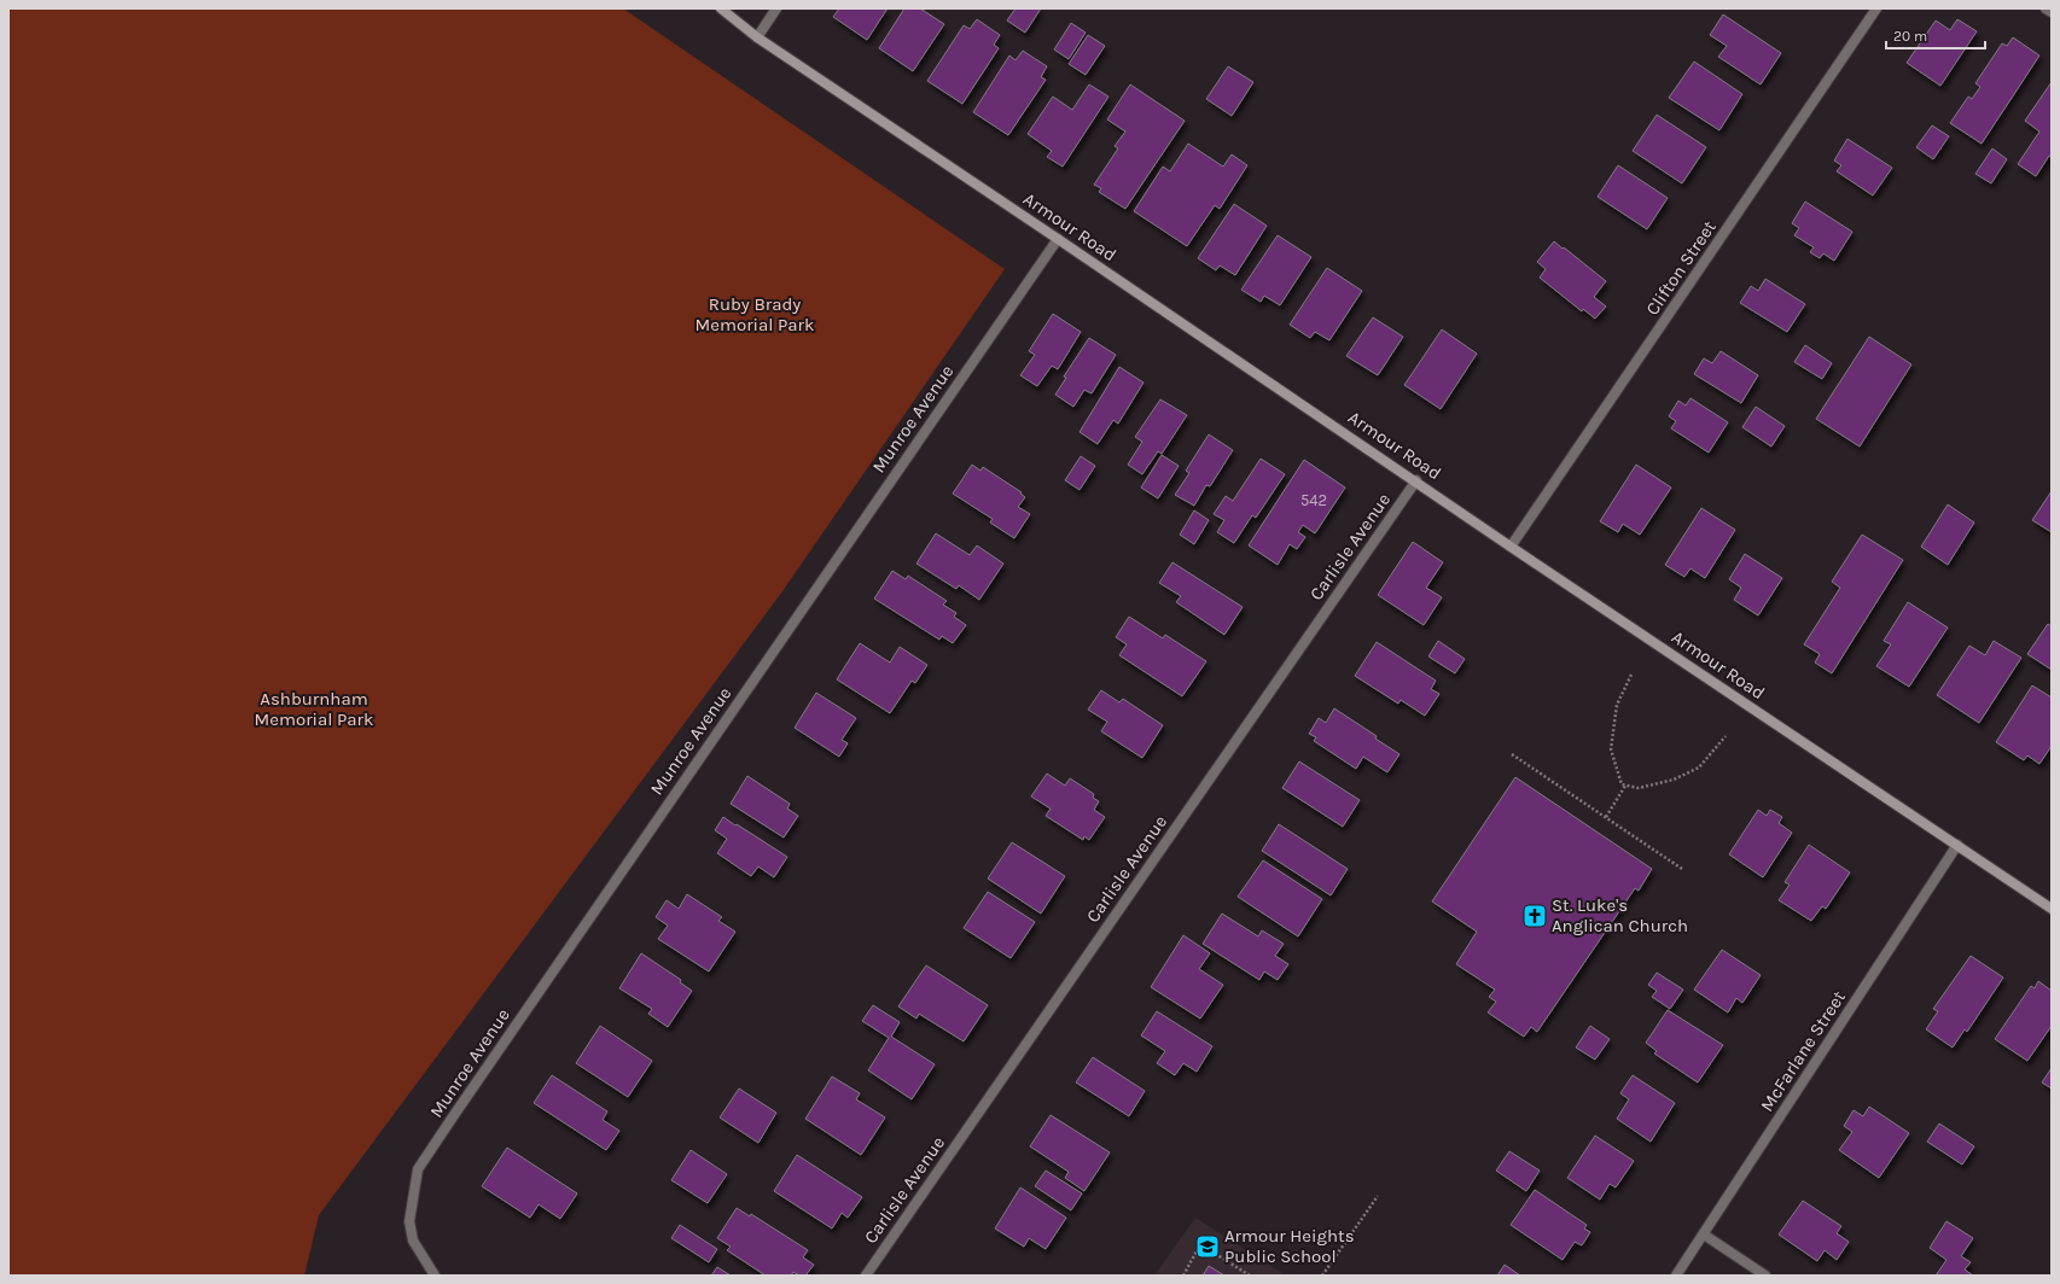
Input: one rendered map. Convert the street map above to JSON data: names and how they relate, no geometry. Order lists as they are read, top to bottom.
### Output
{
  "streets": {
    "main road": ["Armour Road"],
    "street": [
      "Clifton Street",
      "Munroe Avenue",
      "Carlisle Avenue",
      "McFarlane Street"
    ]
  },
  "crossings": [
    ["Armour Road", "Clifton Street"],
    ["Armour Road", "Munroe Avenue"],
    ["Armour Road", "Carlisle Avenue"],
    ["Armour Road", "McFarlane Street"]
  ],
  "parks": ["Ruby Brady Memorial Park", "Ashburnham Memorial Park"],
  "places": {
    "church": ["St. Luke's Anglican Church"],
    "school or university": ["Armour Heights Public School"]
  },
  "house_numbers": ["542"],
  "scale_bar": "20 m"
}
